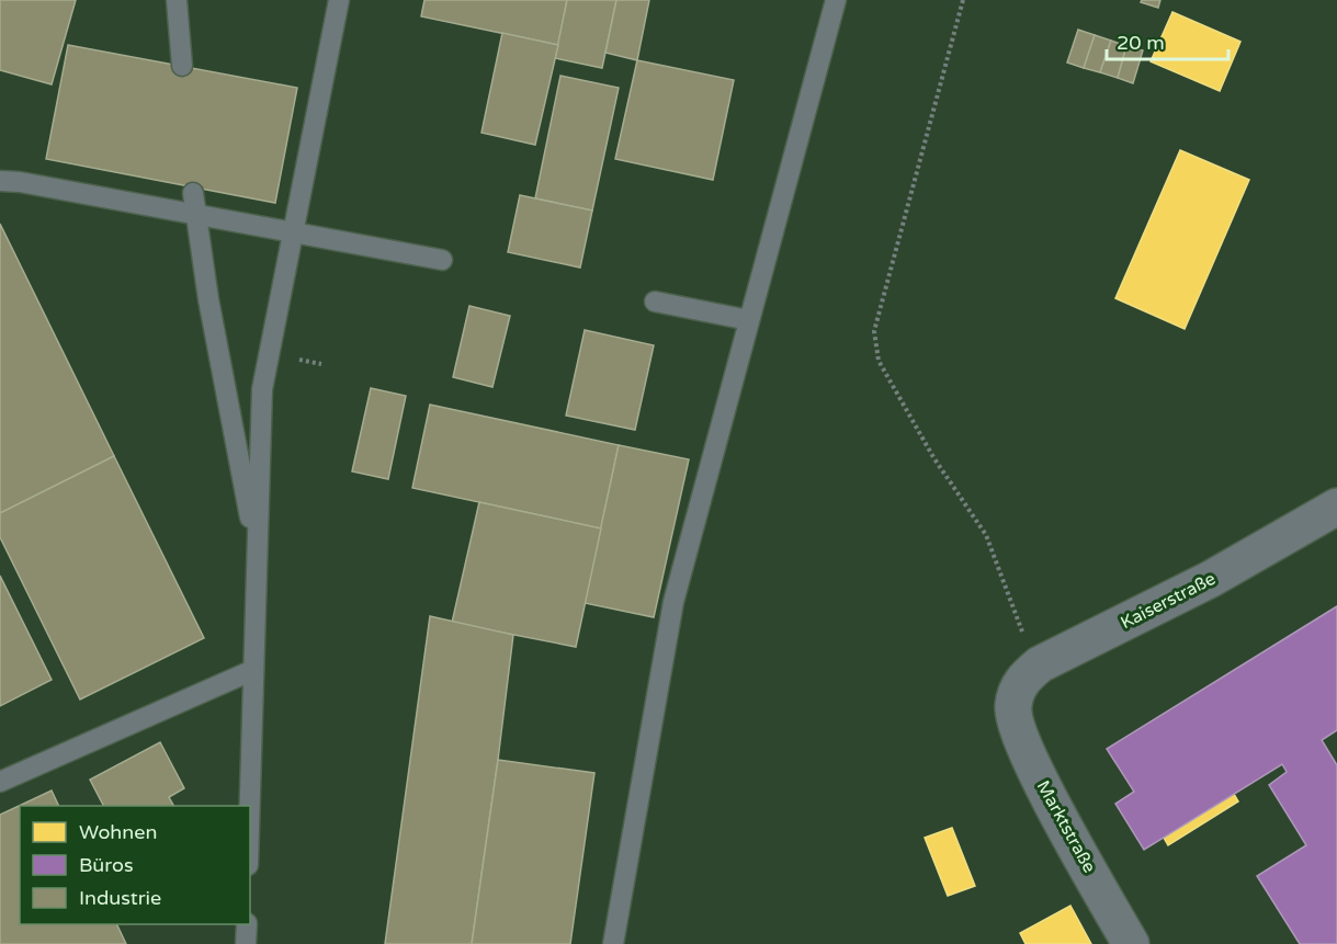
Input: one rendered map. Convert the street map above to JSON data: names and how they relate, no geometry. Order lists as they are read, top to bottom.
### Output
{
  "streets": {
    "street": ["Kaiserstraße", "Marktstraße"]
  },
  "crossings": [
    ["Kaiserstraße", "Marktstraße"]
  ],
  "legend": ["Wohnen", "Büros", "Industrie"],
  "scale_bar": "20 m"
}
